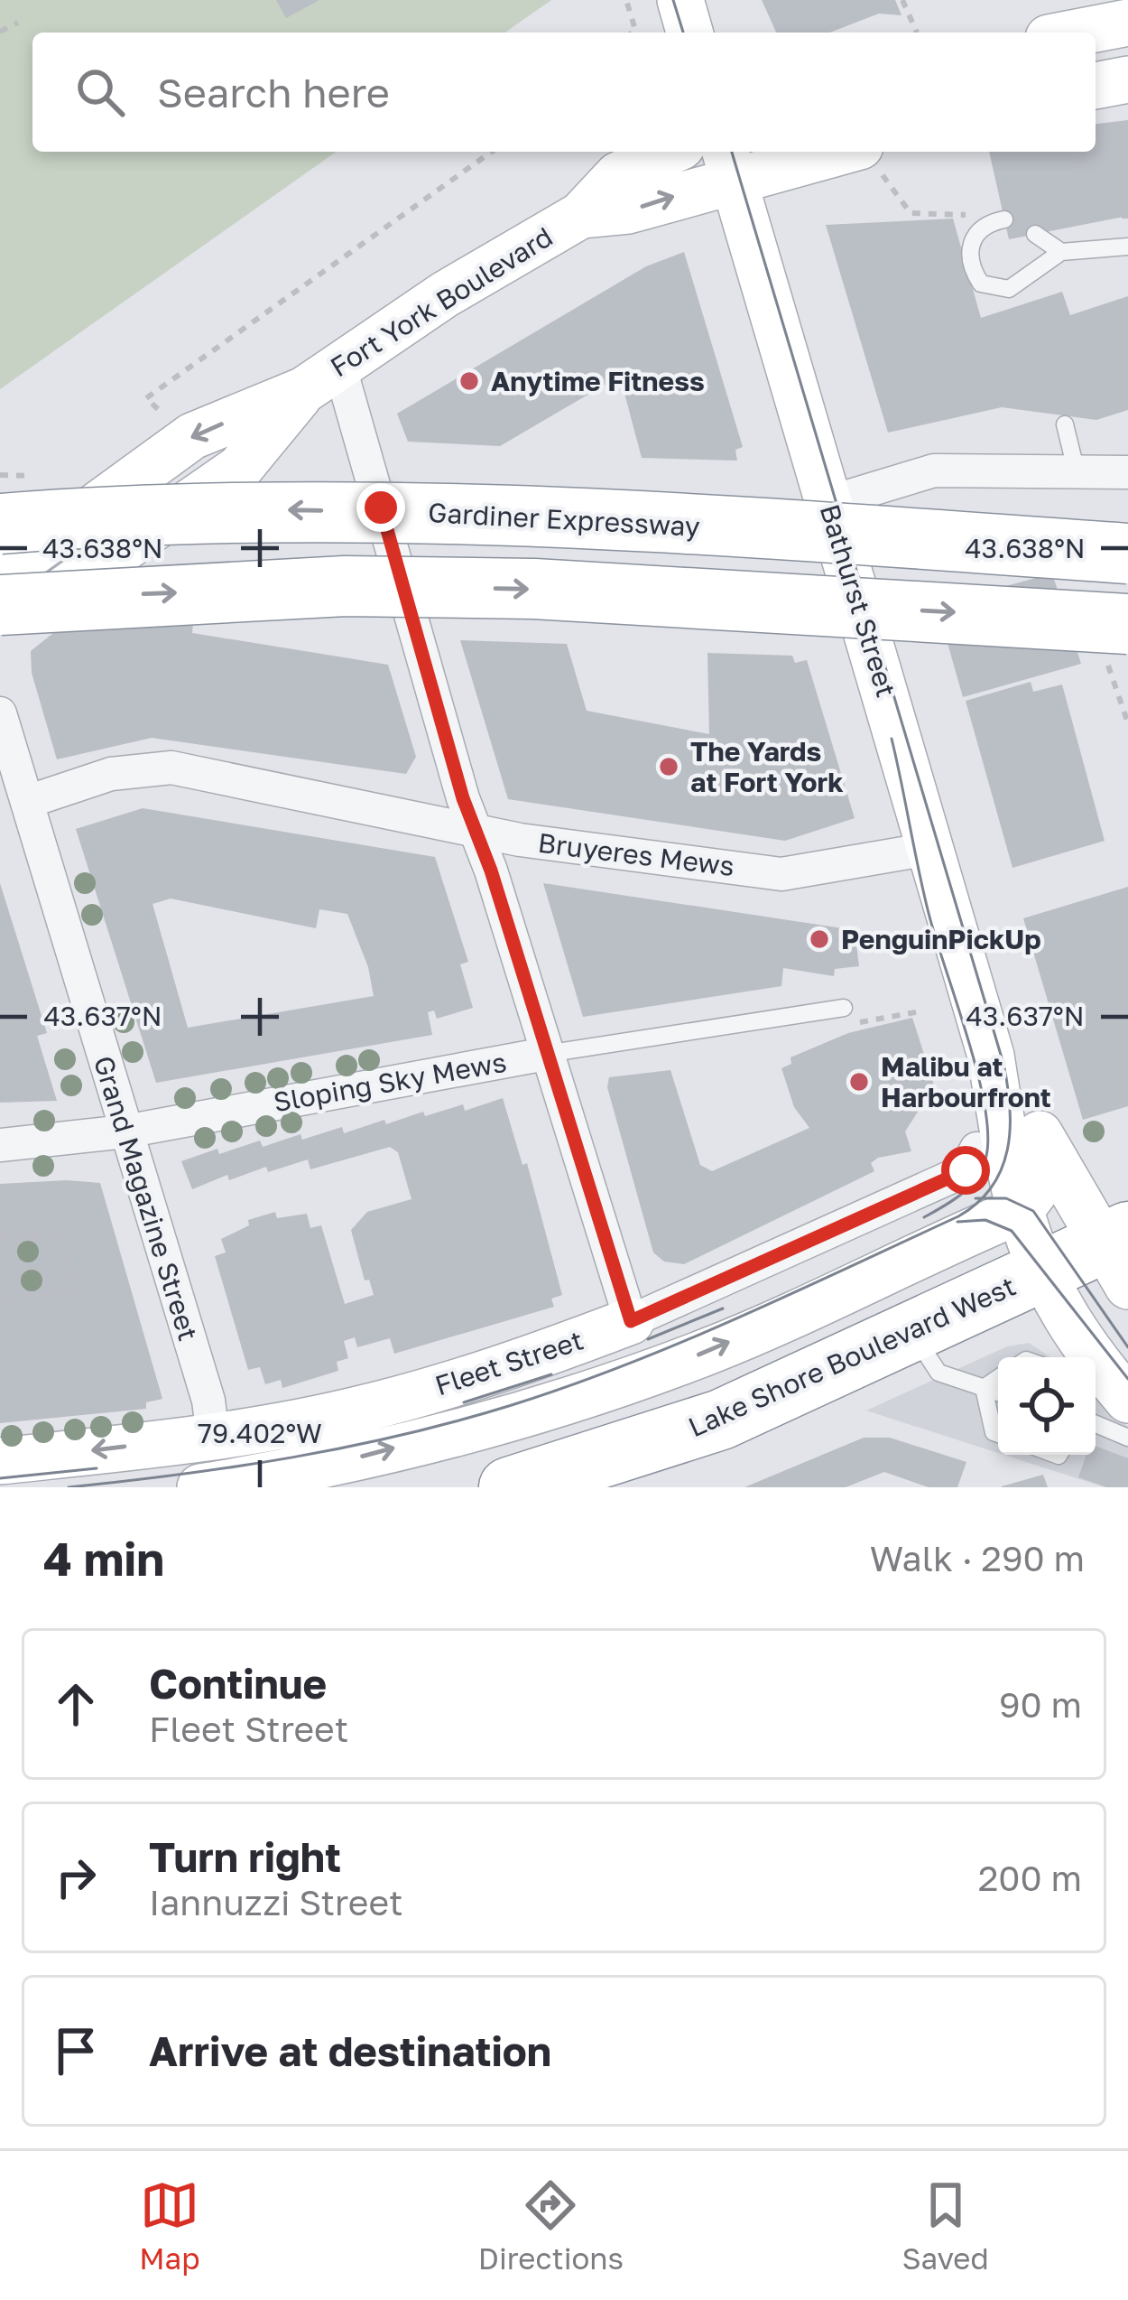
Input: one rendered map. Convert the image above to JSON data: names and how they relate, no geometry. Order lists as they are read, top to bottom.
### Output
{
  "streets": {
    "highway": ["Gardiner Expressway", "Lake Shore Boulevard West"],
    "street": [
      "Fort York Boulevard",
      "Bathurst Street",
      "Bruyeres Mews",
      "Sloping Sky Mews",
      "Grand Magazine Street",
      "Fleet Street"
    ]
  },
  "crossings": [
    ["Fort York Boulevard", "Bathurst Street"],
    ["Bathurst Street", "Bruyeres Mews"],
    ["Bathurst Street", "Lake Shore Boulevard West"],
    ["Bathurst Street", "Fleet Street"],
    ["Bruyeres Mews", "Grand Magazine Street"],
    ["Sloping Sky Mews", "Grand Magazine Street"],
    ["Grand Magazine Street", "Fleet Street"]
  ],
  "places": [
    "Anytime Fitness",
    "The Yards at Fort York",
    "PenguinPickUp",
    "Malibu at Harbourfront"
  ],
  "page": {
    "search": "Search here",
    "heading": ["4 min", "Walk · 290 m"],
    "list": [
      ["Continue", "Fleet Street", "90 m"],
      ["Turn right", "Iannuzzi Street", "200 m"],
      "Arrive at destination"
    ],
    "nav": ["Map", "Directions", "Saved"]
  },
  "coordinates": ["43.638°N", "43.637°N", "79.402°W"]
}
